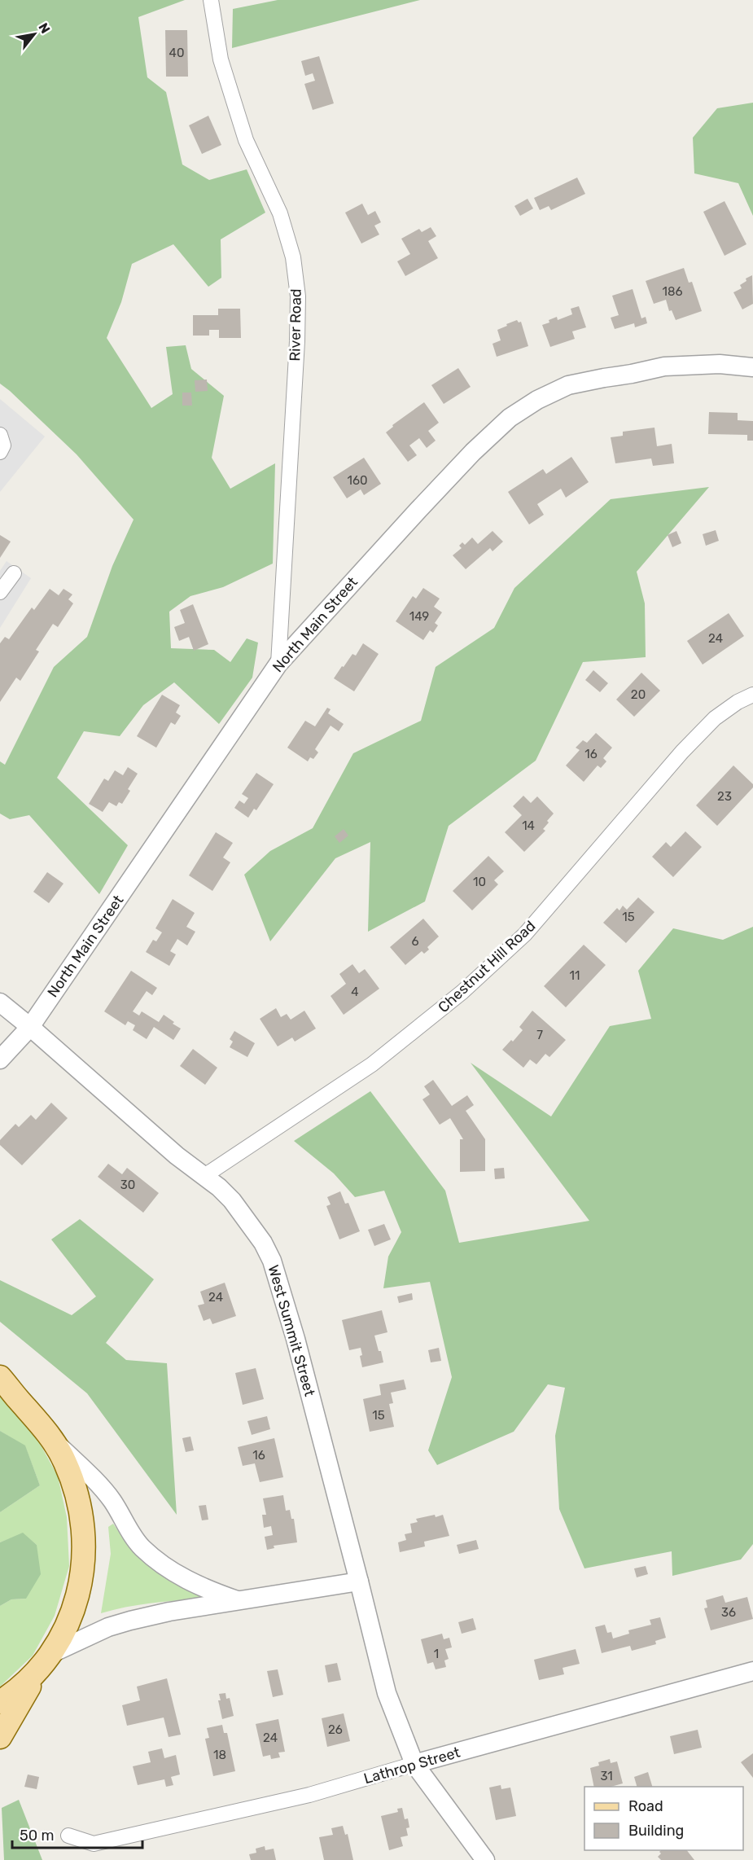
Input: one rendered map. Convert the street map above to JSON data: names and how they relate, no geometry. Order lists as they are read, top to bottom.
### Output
{
  "streets": {
    "street": [
      "River Road",
      "North Main Street",
      "Chestnut Hill Road",
      "West Summit Street",
      "Lathrop Street"
    ]
  },
  "crossings": [
    ["River Road", "North Main Street"],
    ["North Main Street", "West Summit Street"],
    ["Chestnut Hill Road", "West Summit Street"],
    ["West Summit Street", "Lathrop Street"]
  ],
  "house_numbers": [
    "40",
    "186",
    "160",
    "149",
    "24",
    "20",
    "16",
    "23",
    "14",
    "10",
    "15",
    "6",
    "11",
    "4",
    "7",
    "30",
    "24",
    "15",
    "16",
    "36",
    "1",
    "26",
    "24",
    "18",
    "31"
  ],
  "legend": ["Road", "Building"],
  "scale_bar": "50 m",
  "north": "top right"
}
